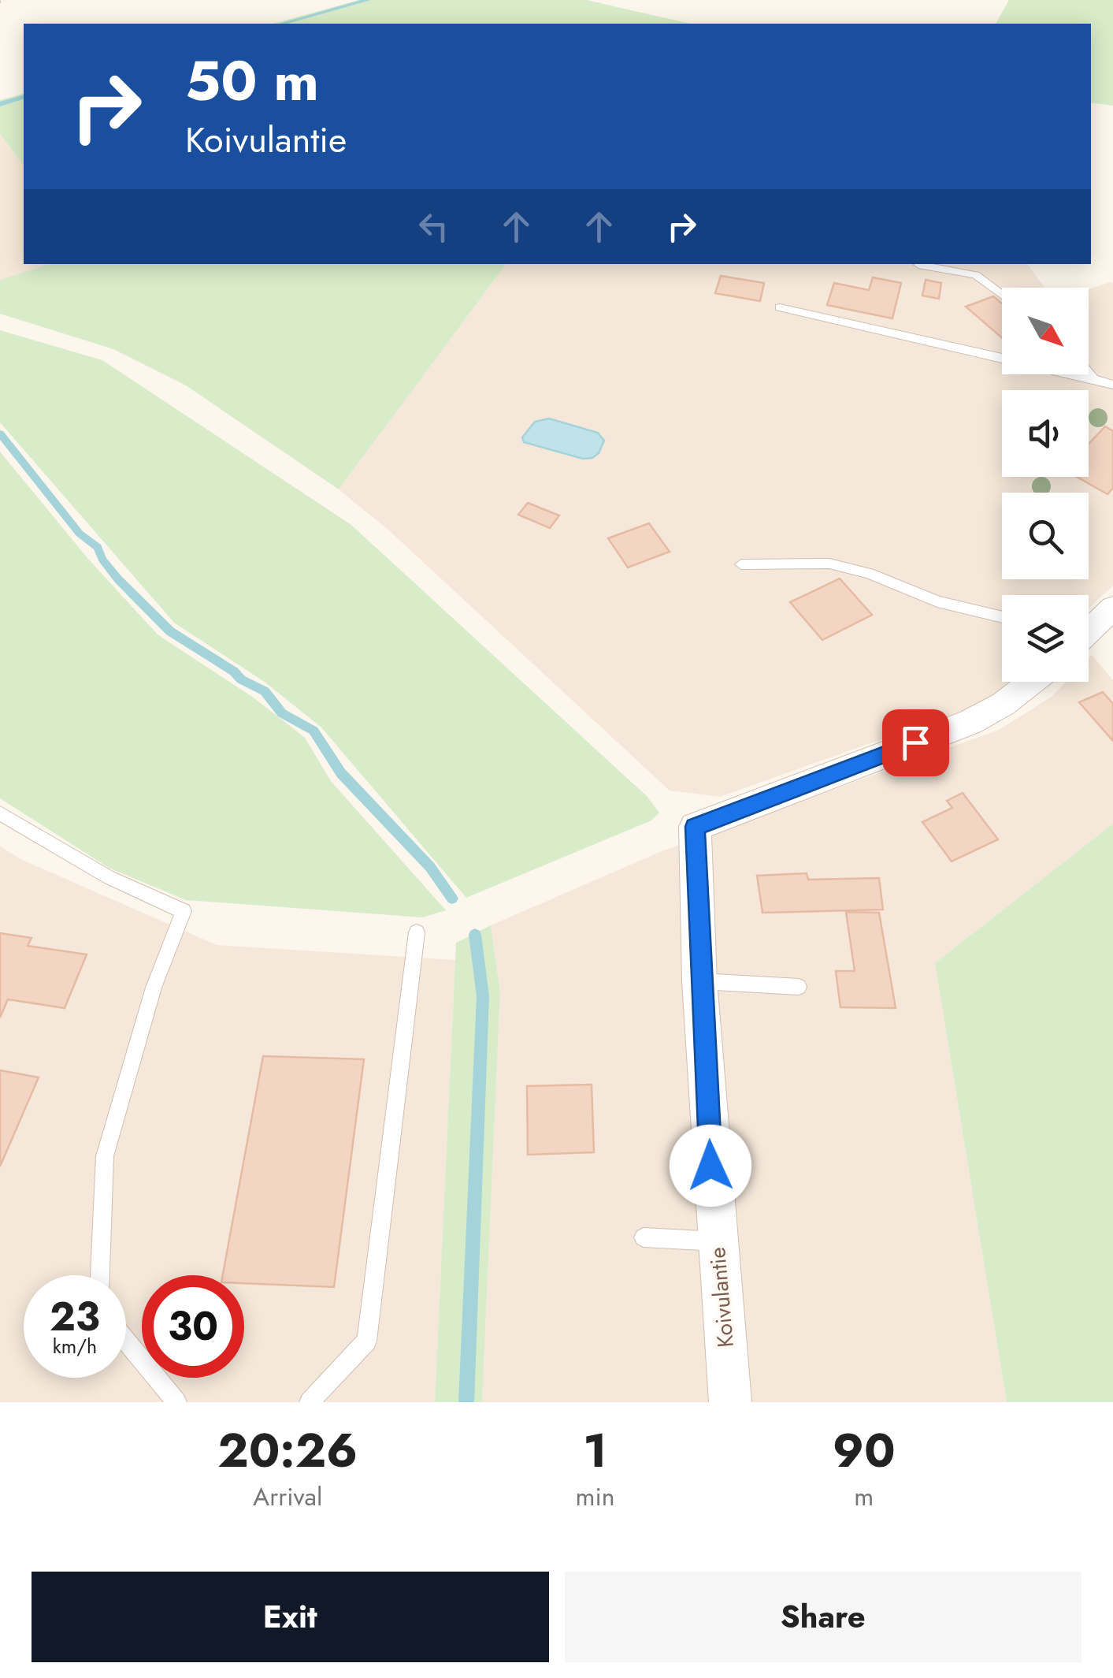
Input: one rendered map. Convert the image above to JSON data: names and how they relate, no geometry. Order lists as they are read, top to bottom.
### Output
{
  "streets": {
    "street": ["Koivulantie"]
  },
  "north": "bottom right",
  "page": {
    "turn": ["50 m", "Koivulantie"],
    "speed": "23 km/h",
    "limit": "30",
    "eta": [
      "20:26",
      "Arrival",
      "1",
      "min",
      "90",
      "m"
    ],
    "buttons": ["Exit", "Share"]
  }
}
